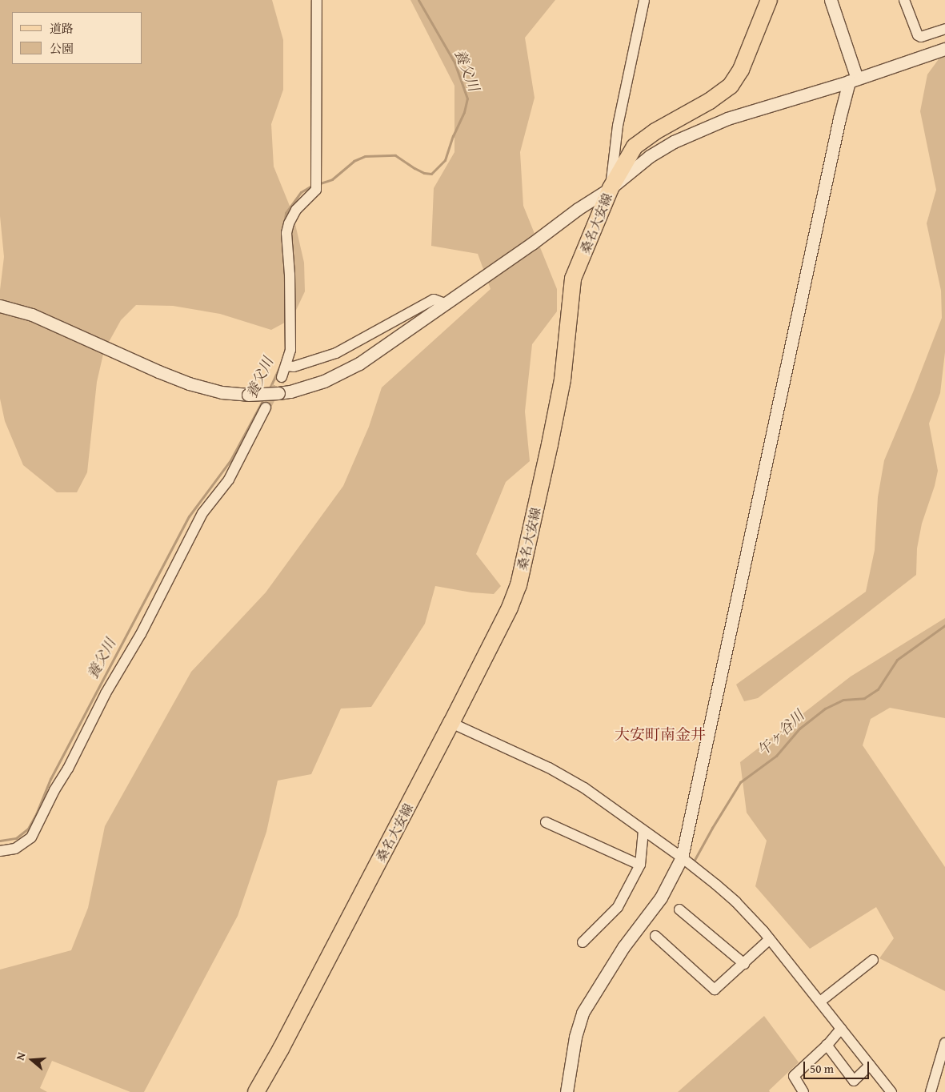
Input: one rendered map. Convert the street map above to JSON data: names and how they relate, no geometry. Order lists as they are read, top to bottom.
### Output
{
  "streets": {
    "main road": ["桑名大安線"]
  },
  "districts": ["大安町南金井"],
  "water": ["養父川", "午ヶ谷川"],
  "legend": ["道路", "公園"],
  "scale_bar": "50 m",
  "north": "left"
}
